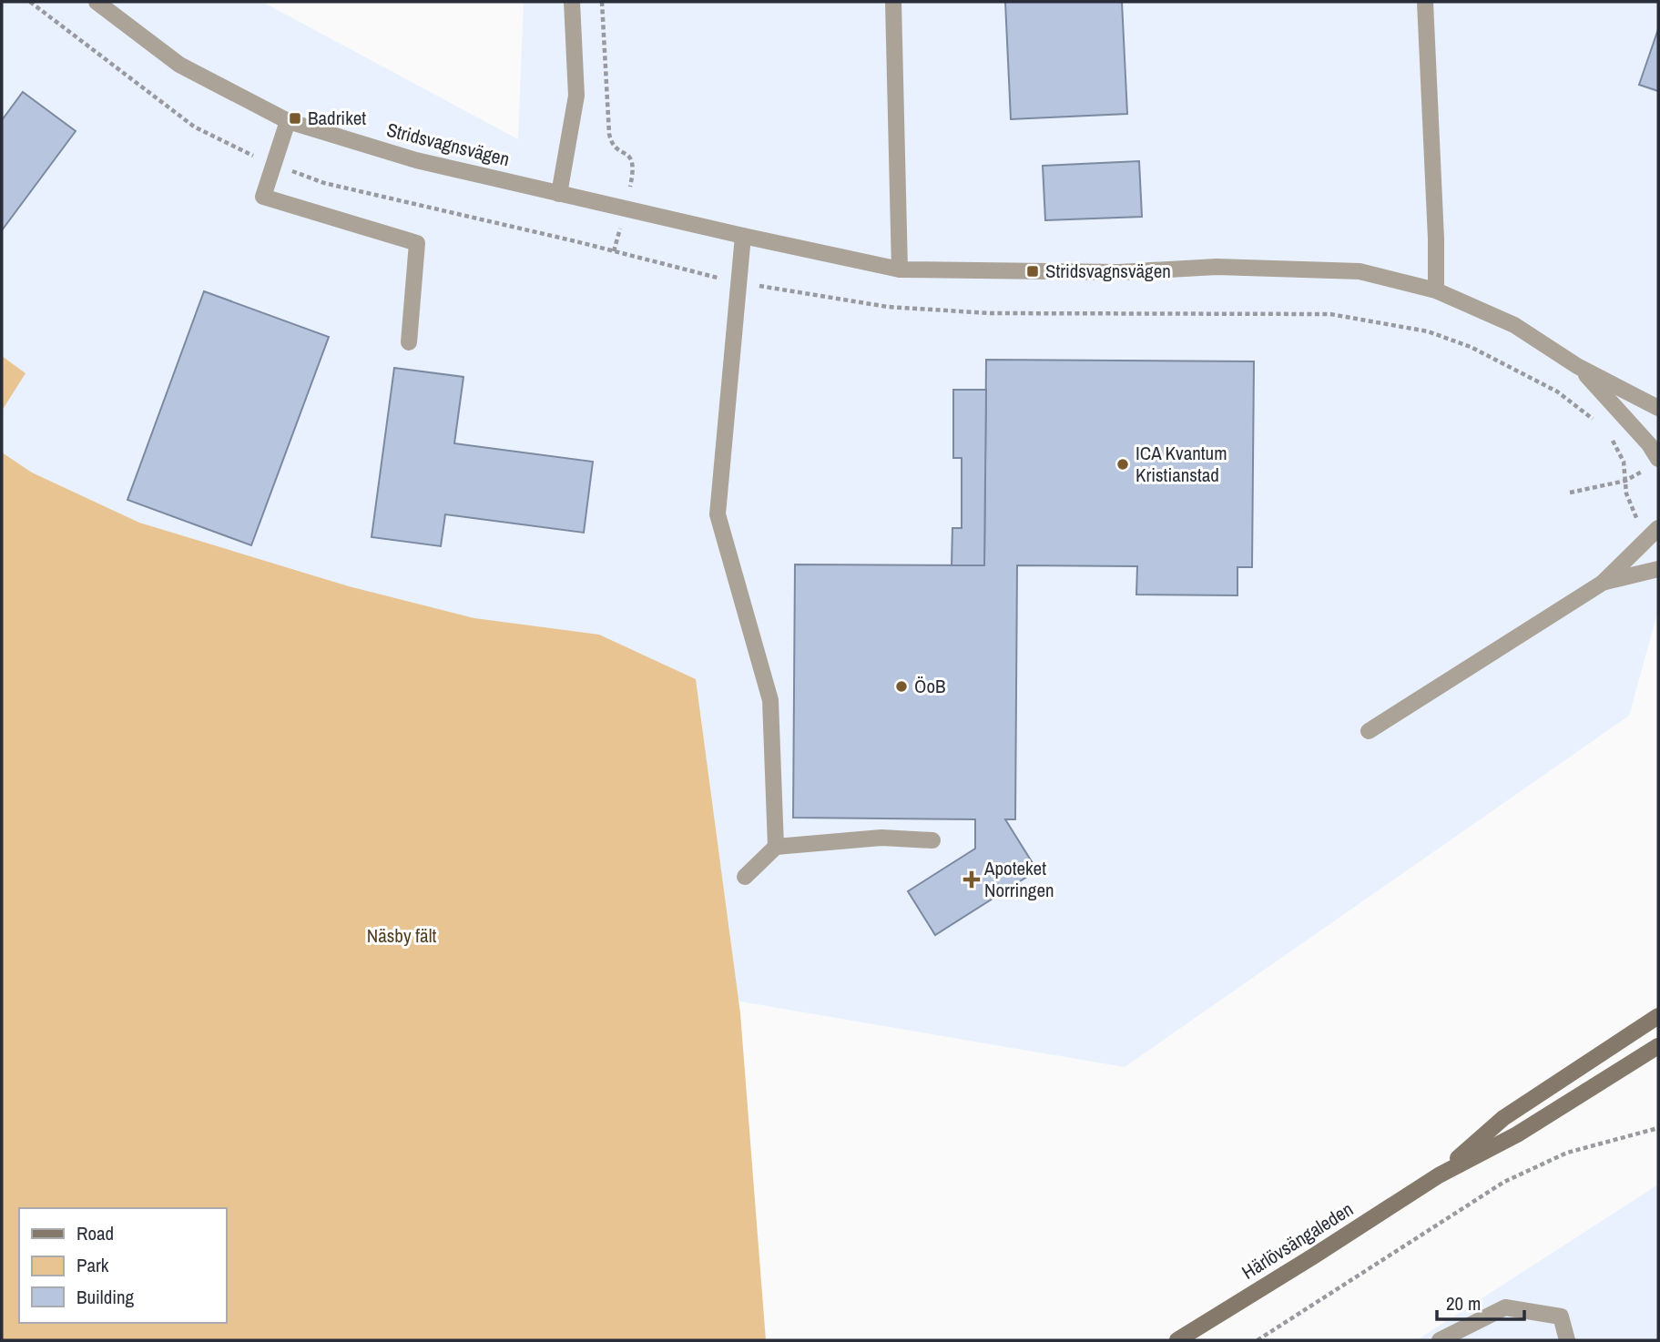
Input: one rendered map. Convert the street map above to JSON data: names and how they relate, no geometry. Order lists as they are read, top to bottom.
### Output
{
  "streets": {
    "main road": ["Härlövsängaleden"],
    "street": ["Stridsvagnsvägen"]
  },
  "parks": ["Näsby fält"],
  "places": {
    "transit": ["Badriket", "Stridsvagnsvägen"],
    "other": ["ICA Kvantum Kristianstad", "ÖoB"],
    "health": ["Apoteket Norringen"]
  },
  "legend": ["Road", "Park", "Building"],
  "scale_bar": "20 m"
}
